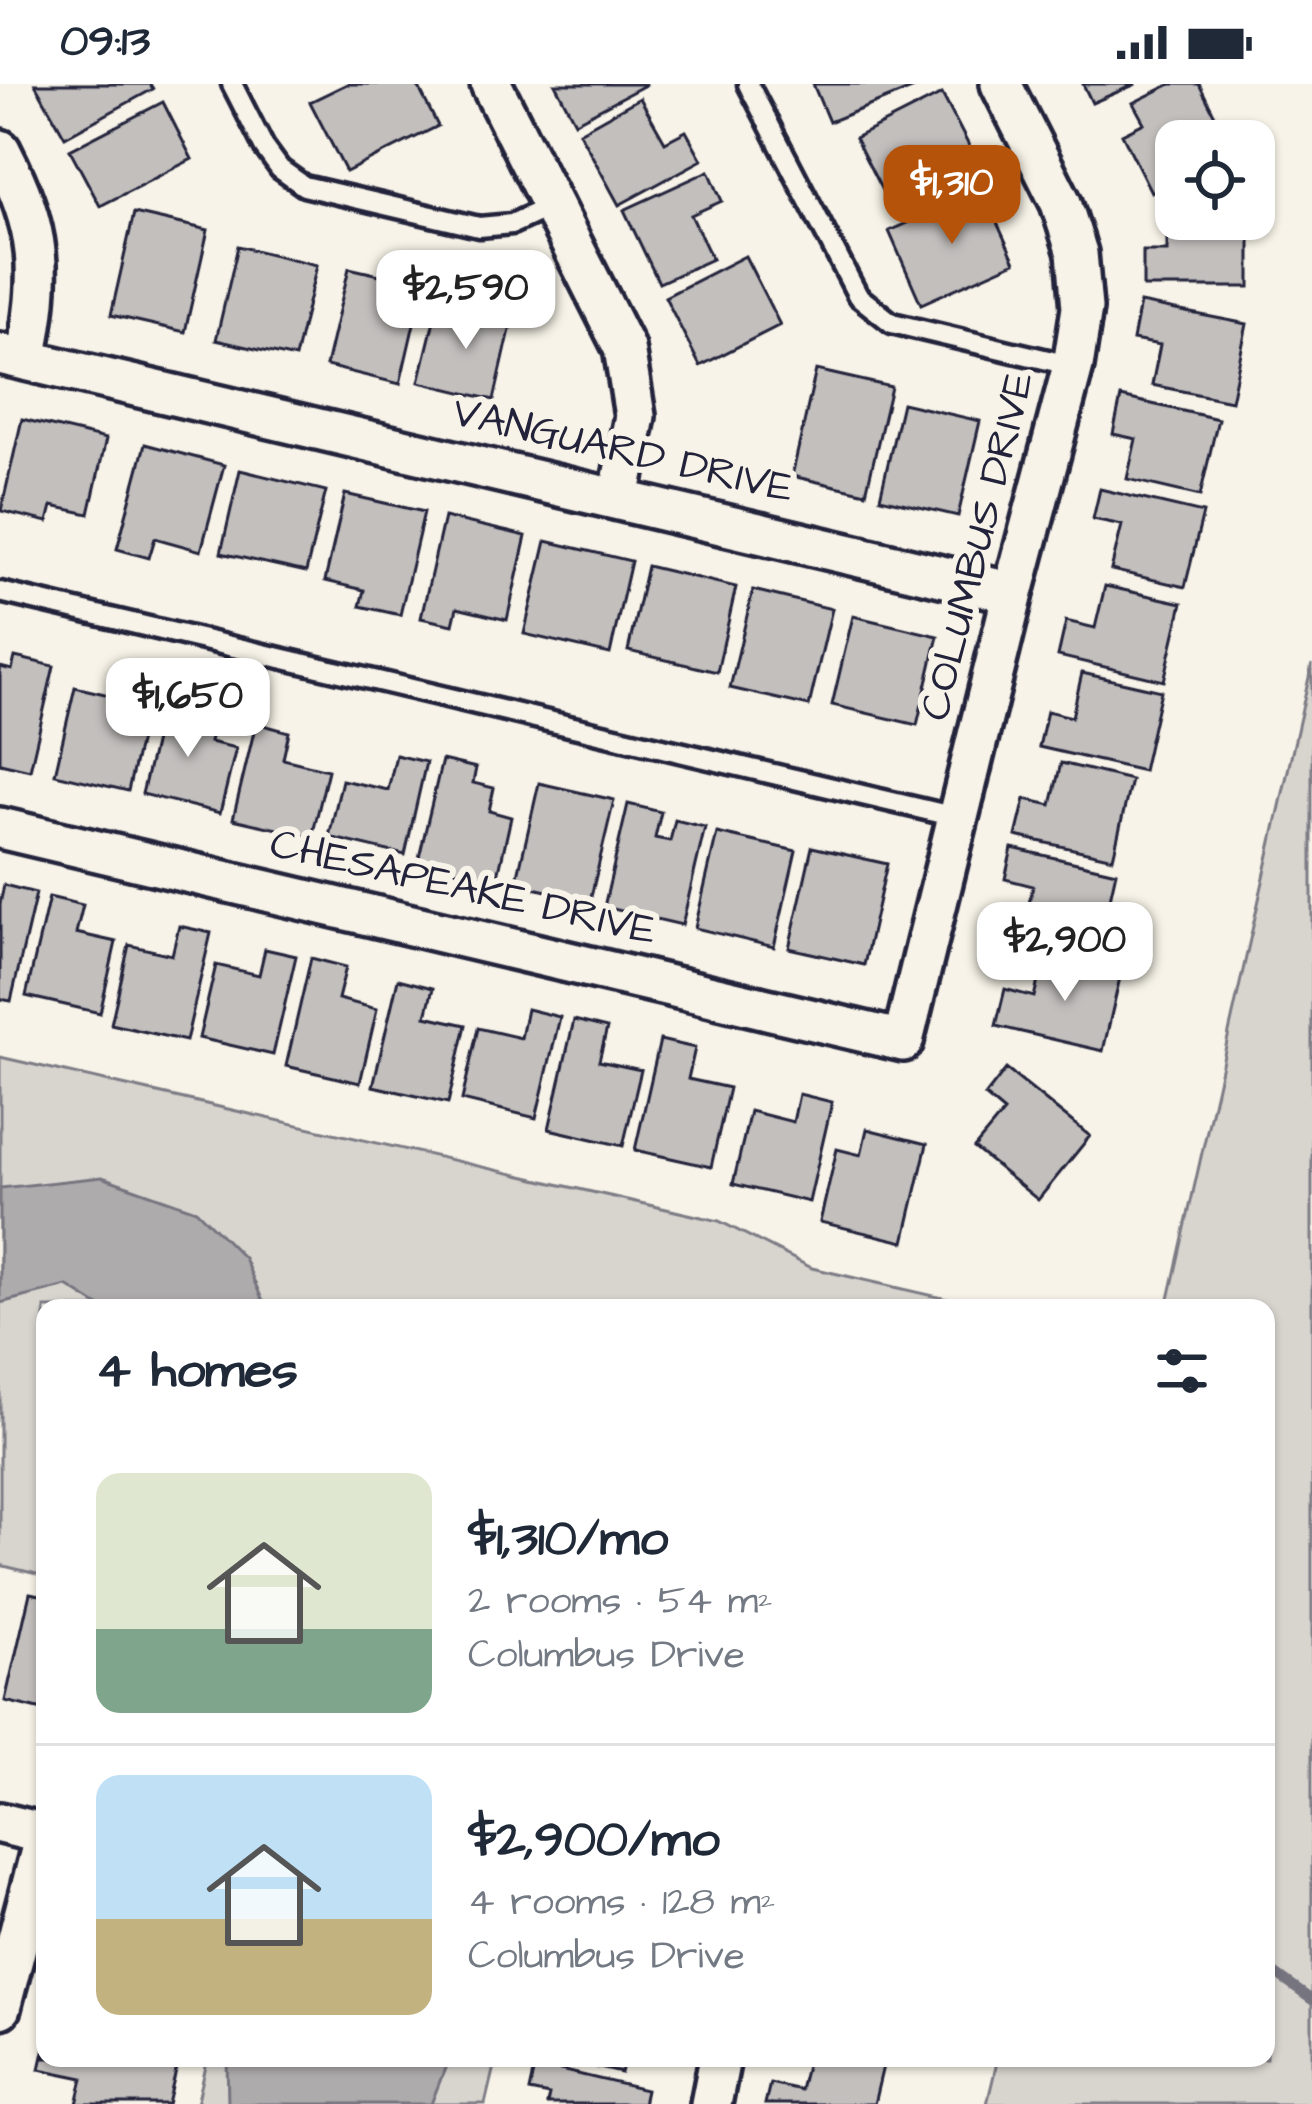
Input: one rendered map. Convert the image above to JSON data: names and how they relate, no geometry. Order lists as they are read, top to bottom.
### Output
{
  "streets": {
    "street": ["VANGUARD DRIVE", "COLUMBUS DRIVE", "CHESAPEAKE DRIVE"]
  },
  "crossings": [
    ["VANGUARD DRIVE", "COLUMBUS DRIVE"],
    ["COLUMBUS DRIVE", "CHESAPEAKE DRIVE"]
  ],
  "page": {
    "status": "09:13",
    "price": [
      "$1,310",
      "$2,590",
      "$1,650",
      "$2,900"
    ],
    "heading": "4 homes",
    "list": [
      {
        "name": "$1,310/mo",
        "note": "2 rooms · 54 m² · Columbus Drive"
      },
      {
        "name": "$2,900/mo",
        "note": "4 rooms · 128 m² · Columbus Drive"
      }
    ]
  }
}
